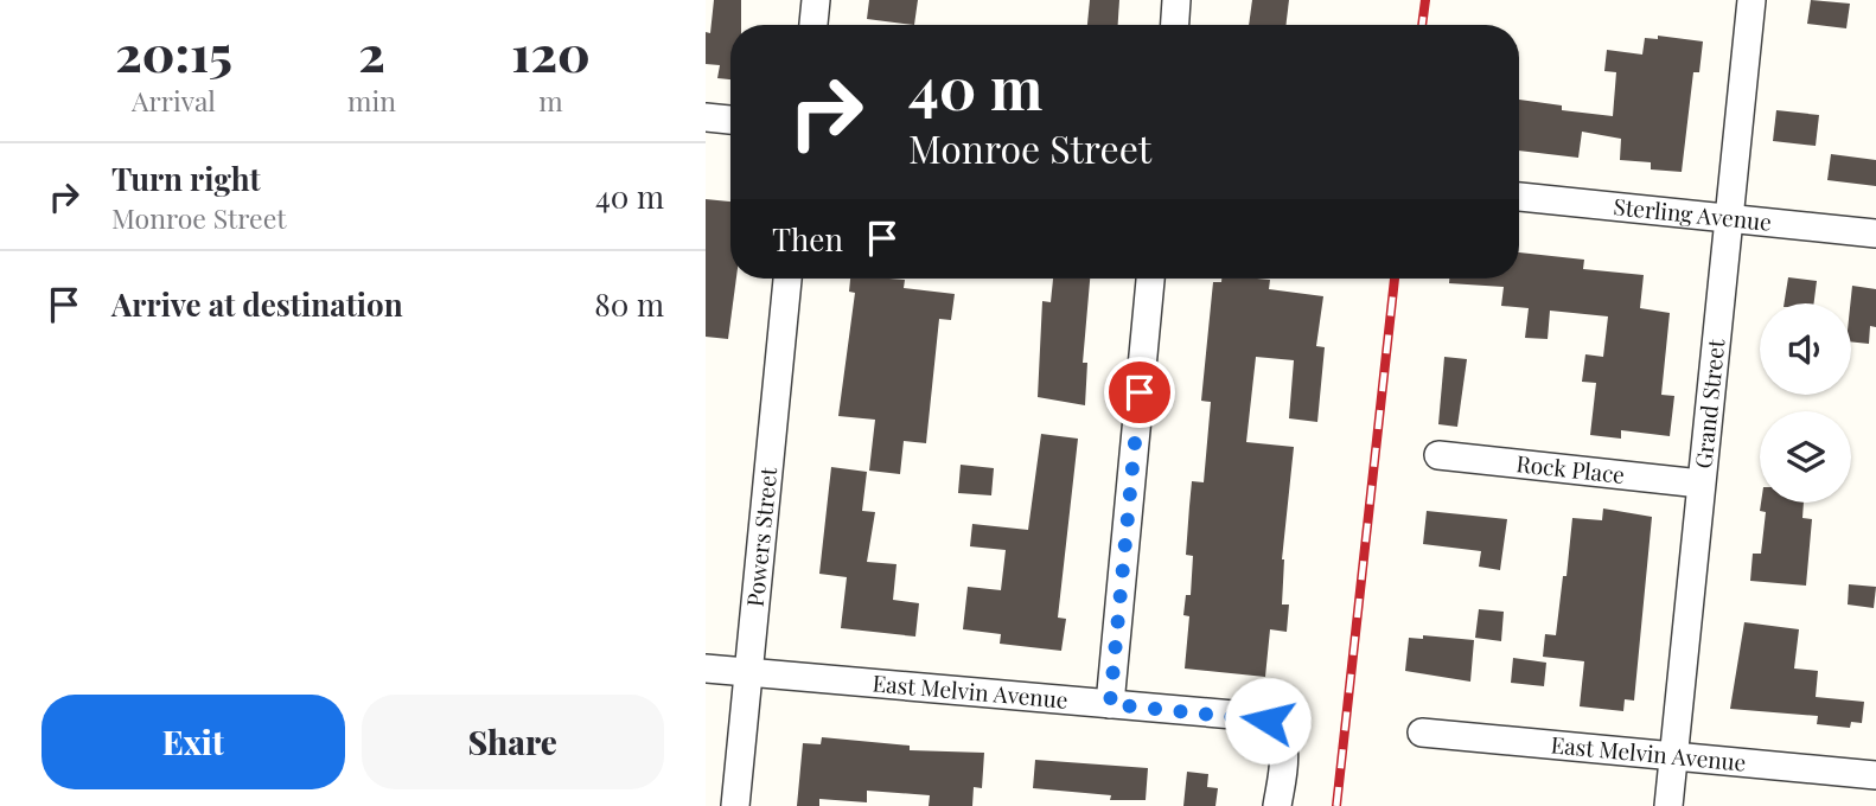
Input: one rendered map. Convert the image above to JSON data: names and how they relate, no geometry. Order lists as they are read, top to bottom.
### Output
{
  "streets": {
    "street": [
      "Sterling Avenue",
      "Grand Street",
      "Rock Place",
      "Powers Street",
      "East Melvin Avenue"
    ]
  },
  "crossings": [
    ["Sterling Avenue", "Grand Street"],
    ["Grand Street", "Rock Place"],
    ["Grand Street", "East Melvin Avenue"],
    ["Powers Street", "East Melvin Avenue"]
  ],
  "page": {
    "eta": [
      "20:15",
      "Arrival",
      "2",
      "min",
      "120",
      "m"
    ],
    "turn": ["40 m", "Monroe Street"],
    "list": [
      {
        "name": "Turn right",
        "note": "Monroe Street",
        "value": "40 m"
      },
      {
        "name": "Arrive at destination",
        "value": "80 m"
      }
    ],
    "then": "Then",
    "buttons": ["Exit", "Share"]
  }
}
